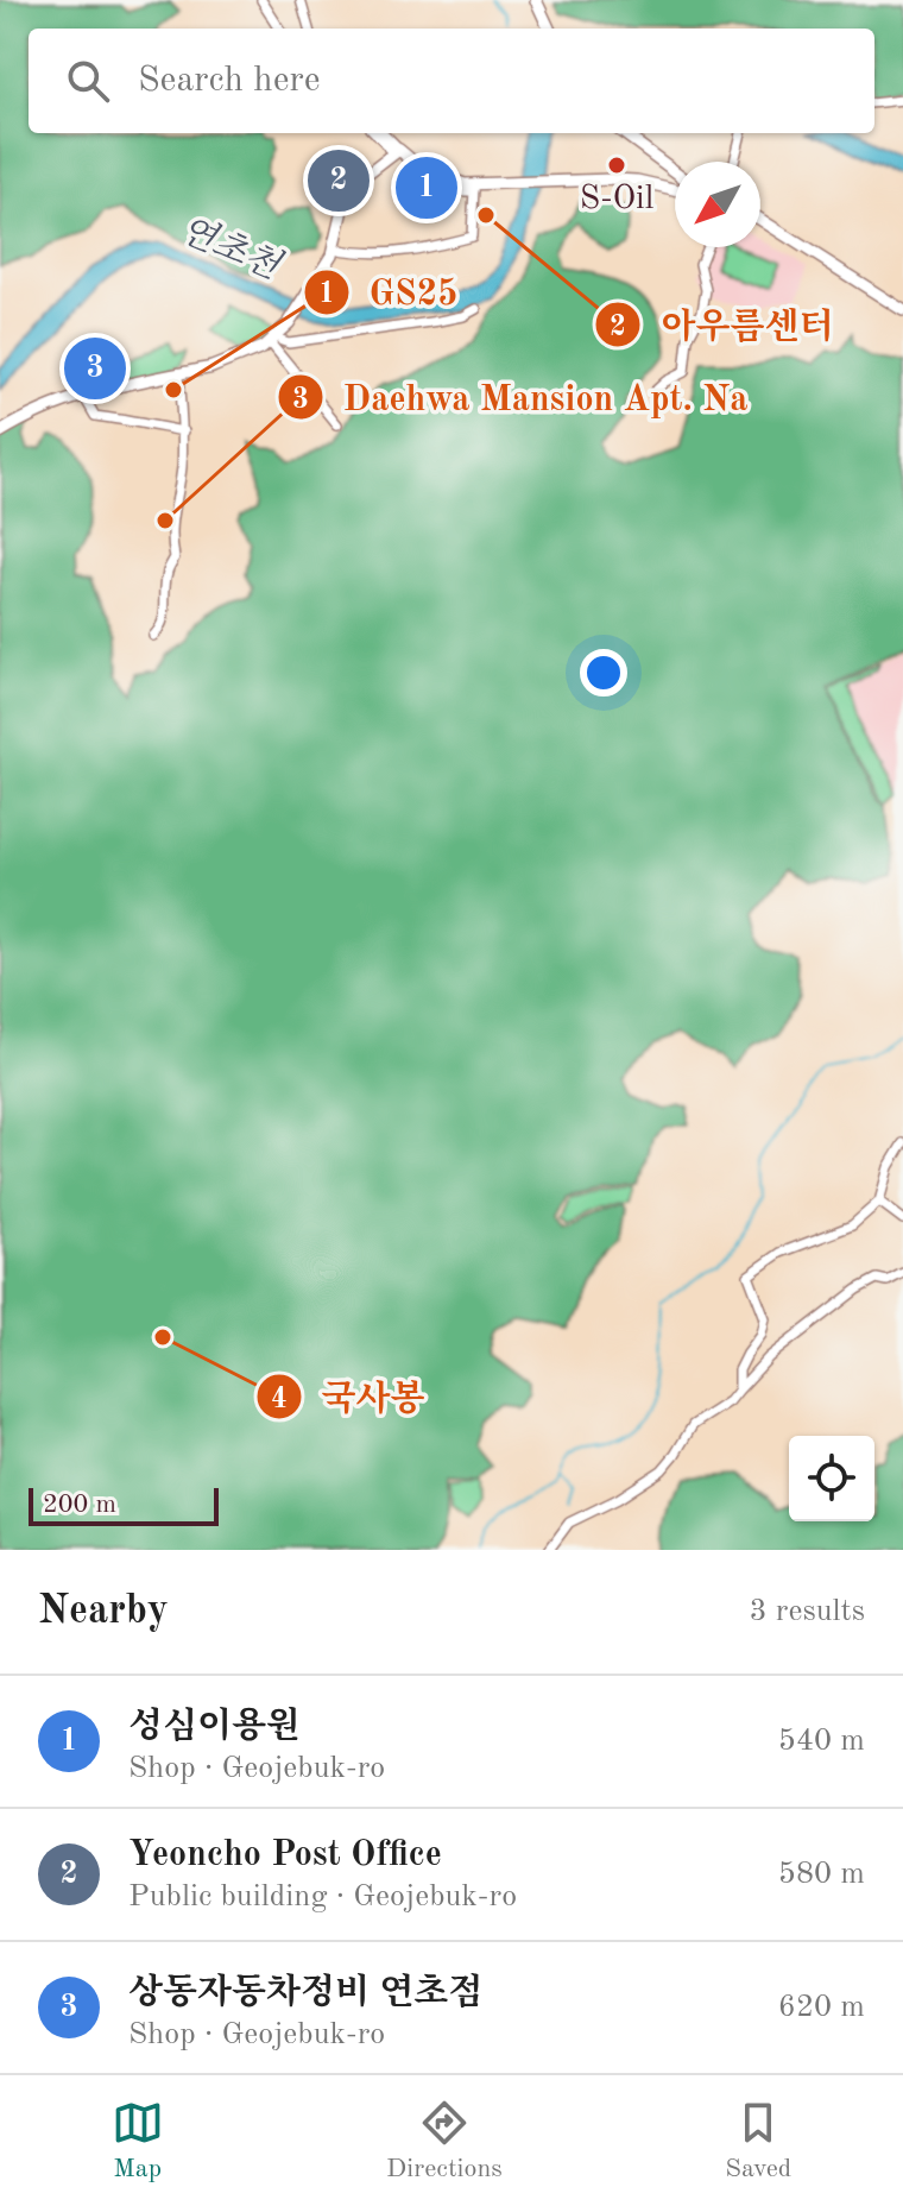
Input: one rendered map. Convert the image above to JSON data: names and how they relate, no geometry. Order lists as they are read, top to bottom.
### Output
{
  "water": ["연초천"],
  "places": [
    "S-Oil",
    "아우름센터",
    "GS25",
    "Daehwa Mansion Apt. Na",
    "국사봉"
  ],
  "scale_bar": "200 m",
  "north": "bottom left",
  "page": {
    "search": "Search here",
    "pins": ["2", "1", "3"],
    "scale": "200 m",
    "heading": ["Nearby", "3 results"],
    "list": [
      {
        "mark": "1",
        "name": "성심이용원",
        "note": "Shop · Geojebuk-ro",
        "value": "540 m"
      },
      {
        "mark": "2",
        "name": "Yeoncho Post Office",
        "note": "Public building · Geojebuk-ro",
        "value": "580 m"
      },
      {
        "mark": "3",
        "name": "상동자동차정비 연초점",
        "note": "Shop · Geojebuk-ro",
        "value": "620 m"
      }
    ],
    "nav": ["Map", "Directions", "Saved"]
  }
}
